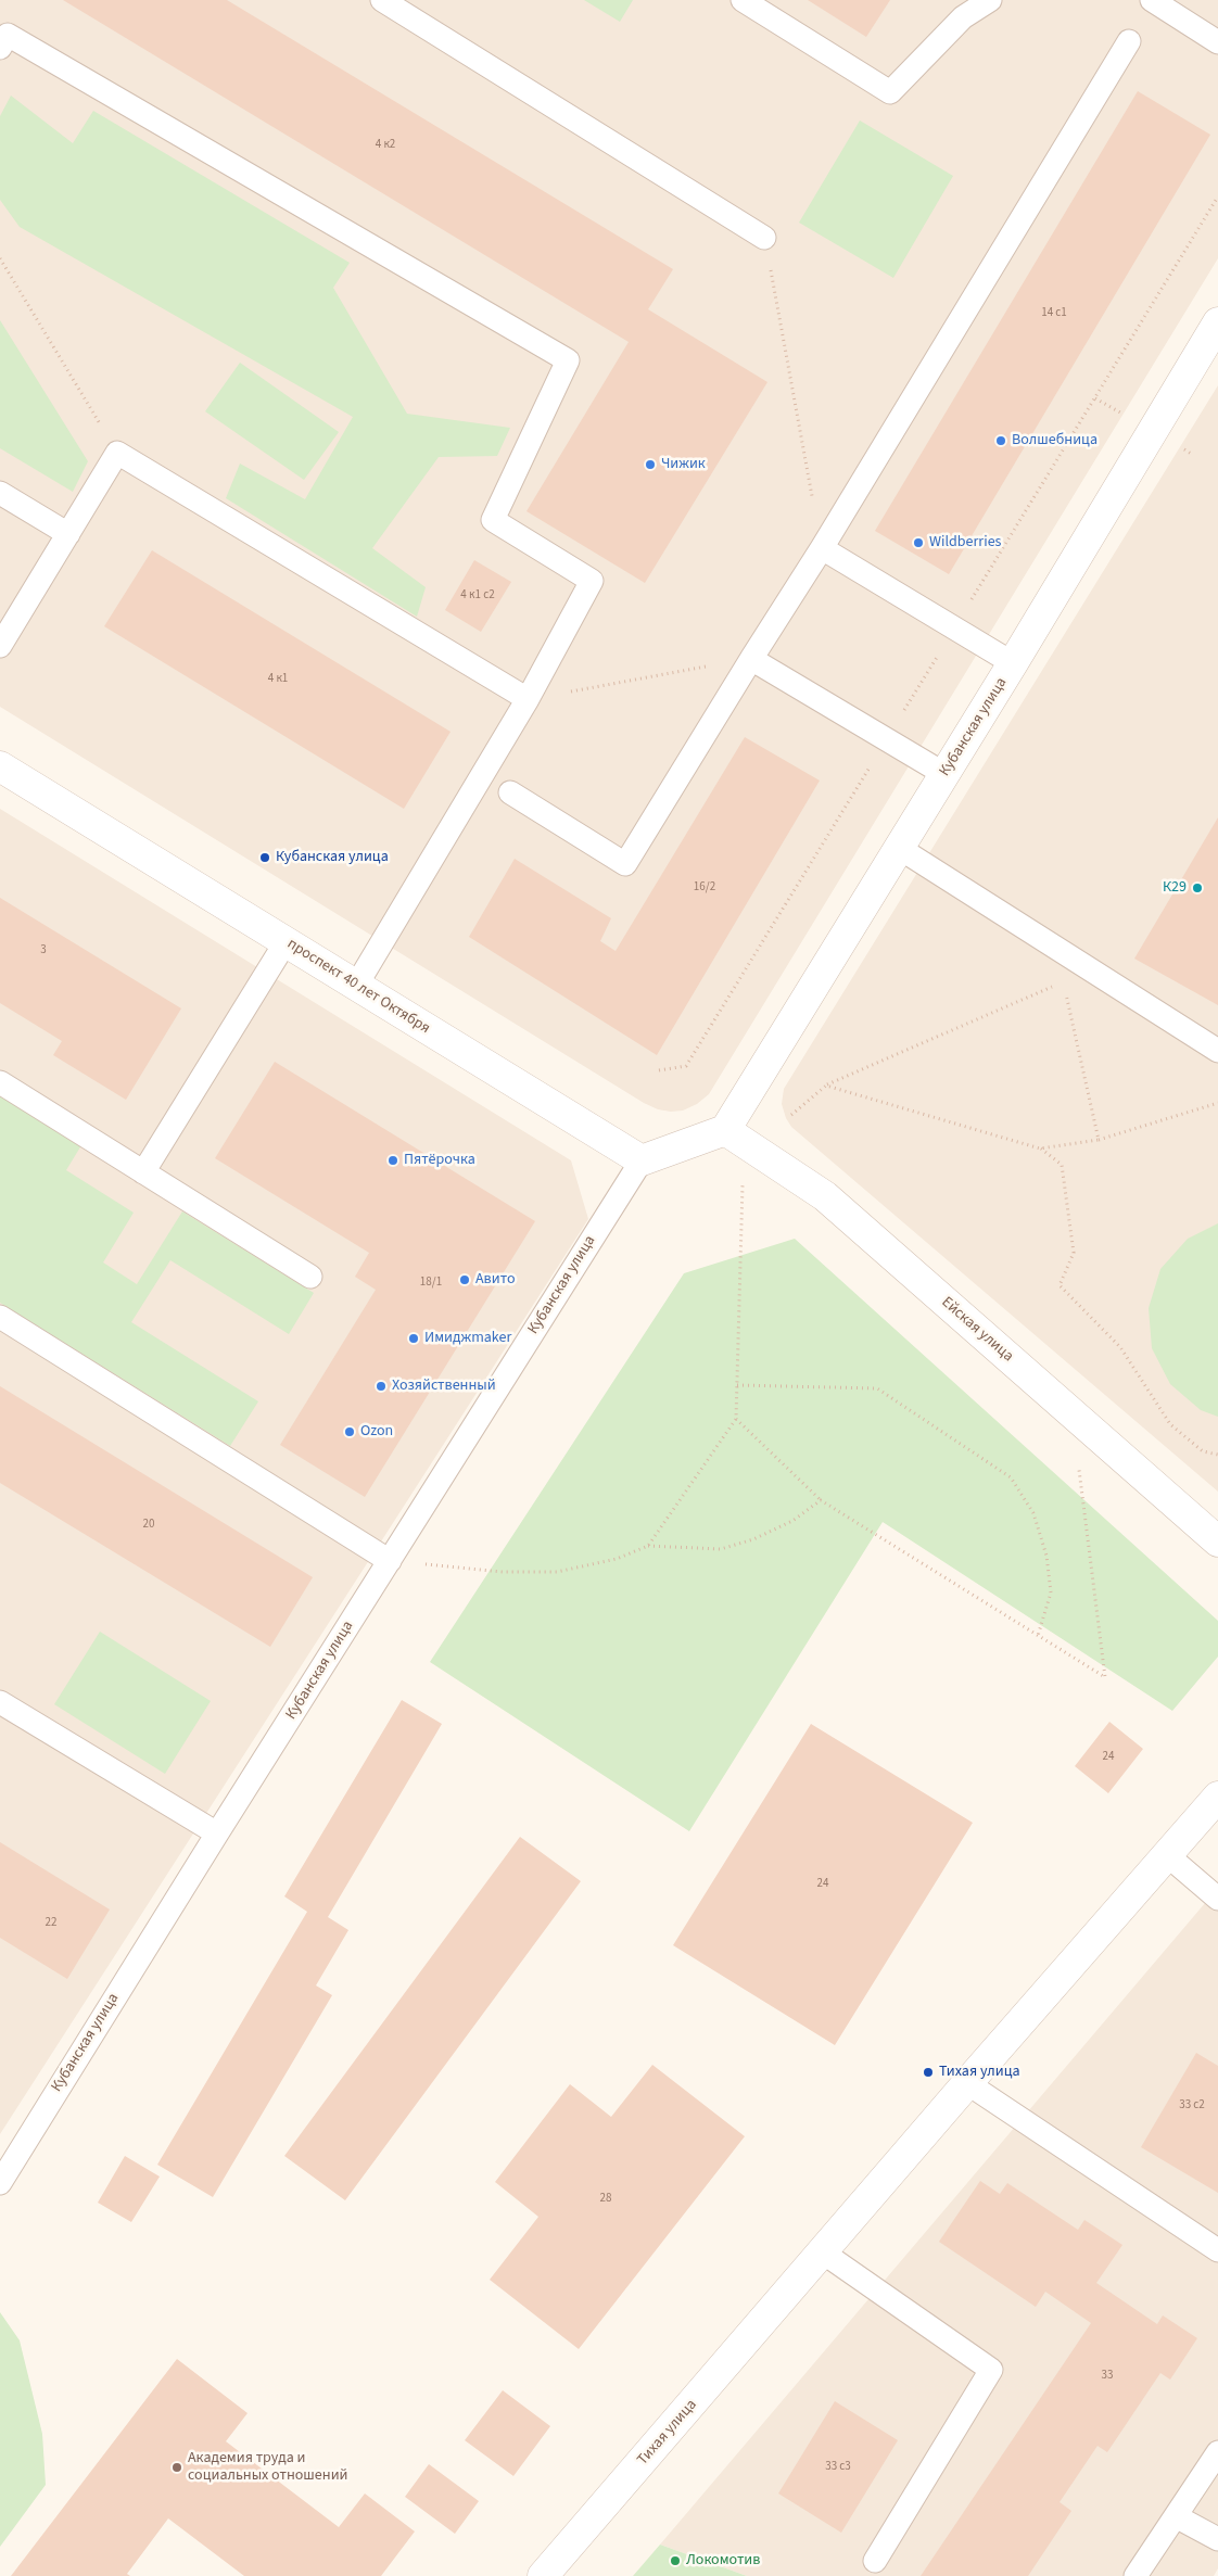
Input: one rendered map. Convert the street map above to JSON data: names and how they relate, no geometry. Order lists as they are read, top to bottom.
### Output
{
  "streets": {
    "street": [
      "Кубанская улица",
      "проспект 40 лет Октября",
      "Ейская улица",
      "Тихая улица"
    ]
  },
  "crossings": [
    ["Кубанская улица", "проспект 40 лет Октября"],
    ["Кубанская улица", "Ейская улица"]
  ],
  "places": [
    "Волшебница",
    "Чижик",
    "Wildberries",
    "Кубанская улица",
    "К29",
    "Пятёрочка",
    "Авито",
    "Имиджmaker",
    "Хозяйственный",
    "Ozon",
    "Тихая улица",
    "Академия труда и социальных отношений",
    "Локомотив"
  ],
  "house_numbers": [
    "4 к2",
    "14 с1",
    "4 к1 с2",
    "4 к1",
    "16/2",
    "3",
    "18/1",
    "20",
    "24",
    "24",
    "22",
    "33 с2",
    "28",
    "33",
    "33 с3"
  ]
}
